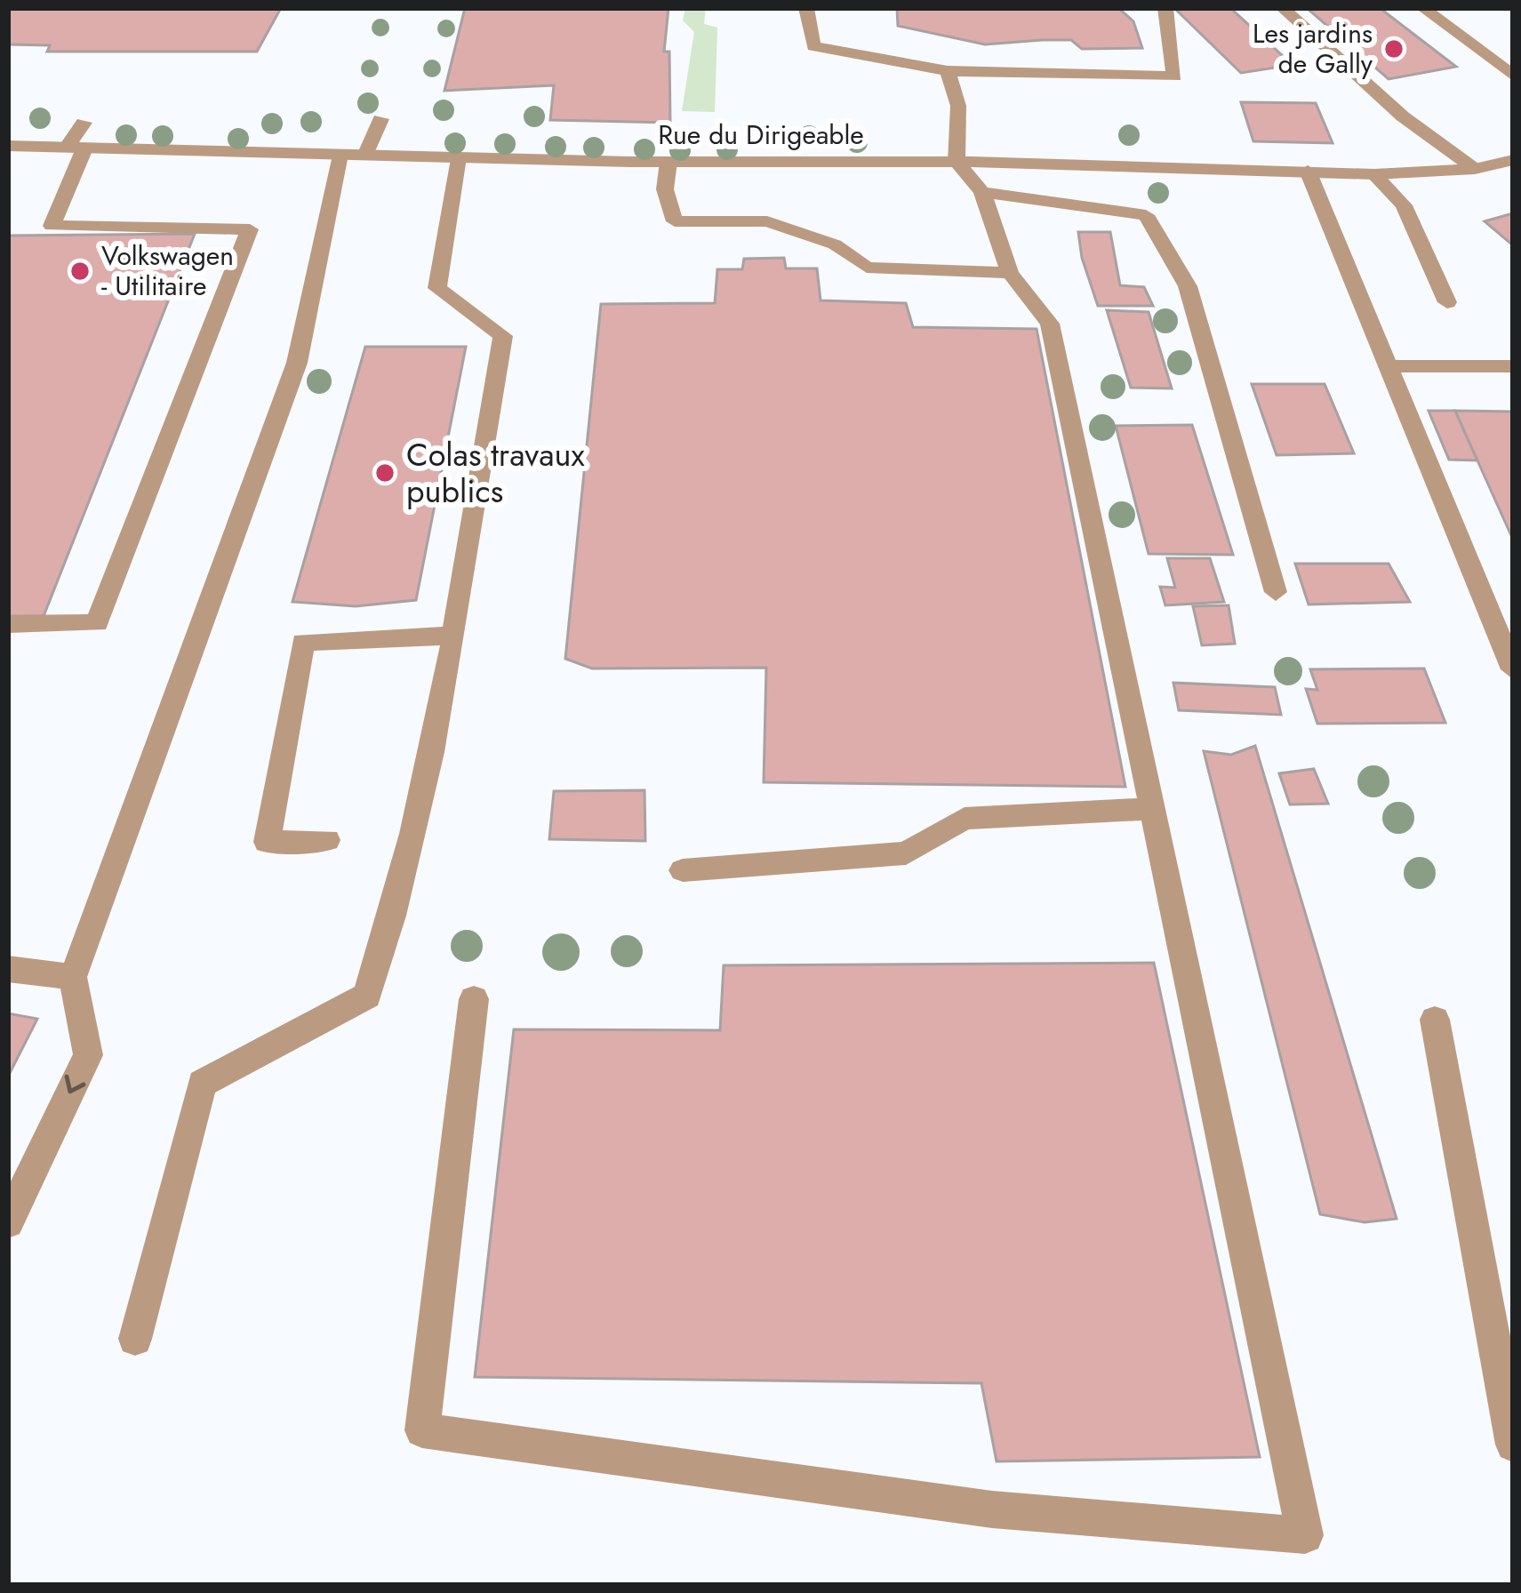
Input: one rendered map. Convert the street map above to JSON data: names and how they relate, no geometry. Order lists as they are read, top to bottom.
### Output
{
  "streets": {
    "street": ["Rue du Dirigeable"]
  },
  "places": ["Les jardins de Gally", "Volkswagen - Utilitaire", "Colas travaux publics"]
}
